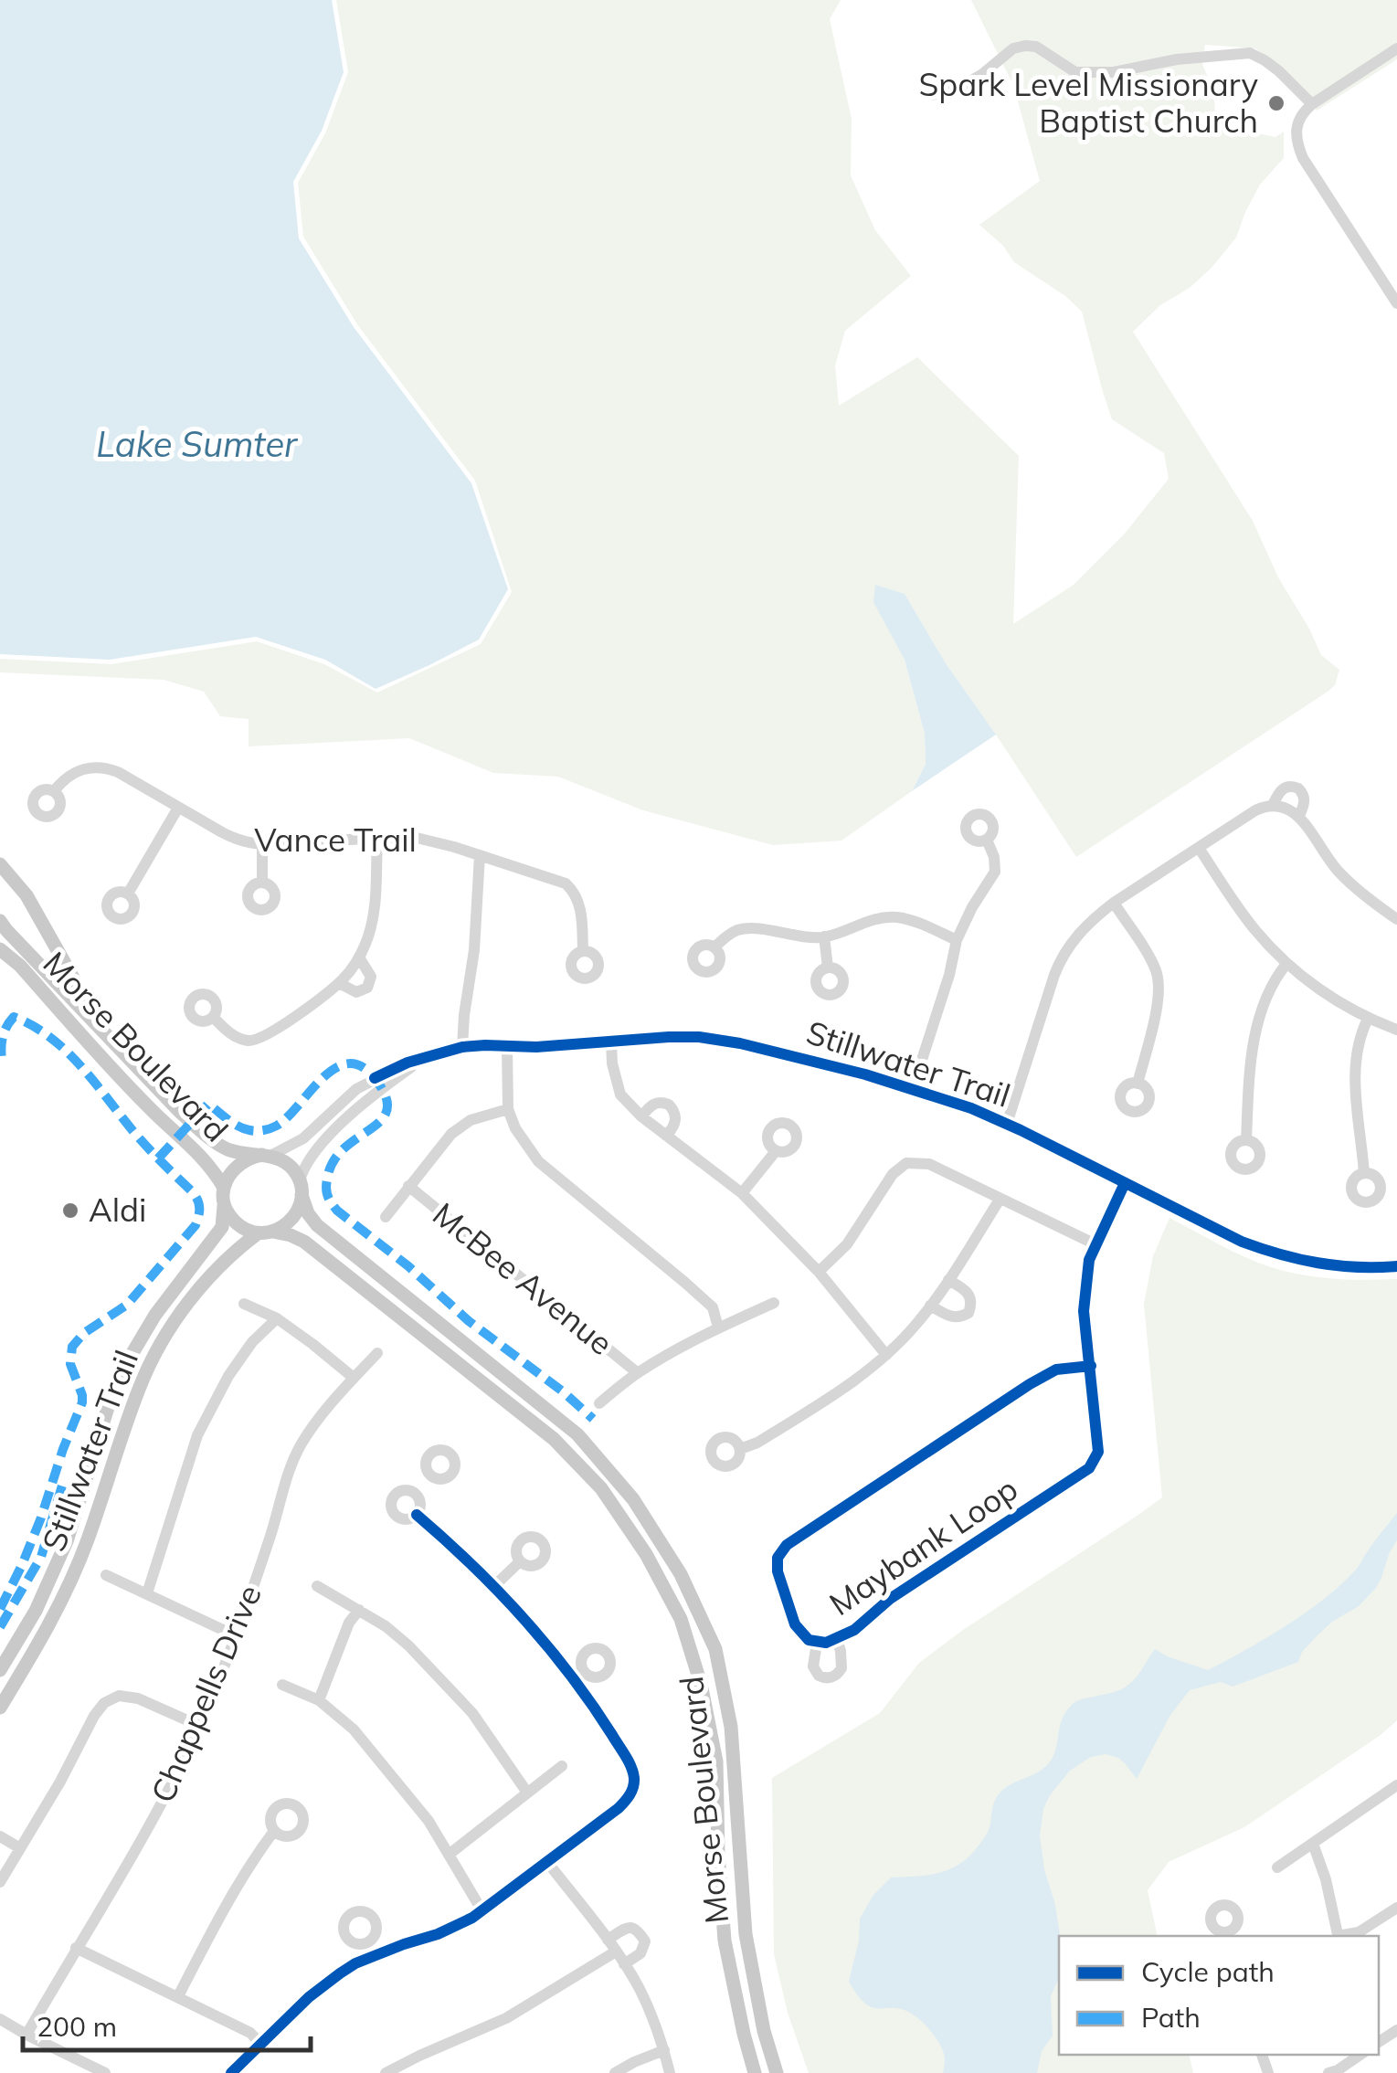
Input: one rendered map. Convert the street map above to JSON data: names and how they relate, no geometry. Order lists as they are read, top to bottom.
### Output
{
  "streets": {
    "main road": ["Morse Boulevard", "Stillwater Trail"],
    "street": [
      "Vance Trail",
      "McBee Avenue",
      "Maybank Loop",
      "Chappells Drive"
    ]
  },
  "crossings": [
    ["Morse Boulevard", "Stillwater Trail"],
    ["Stillwater Trail", "Maybank Loop"]
  ],
  "water": ["Lake Sumter"],
  "places": ["Spark Level Missionary Baptist Church", "Aldi"],
  "legend": ["Cycle path", "Path"],
  "scale_bar": "200 m"
}
